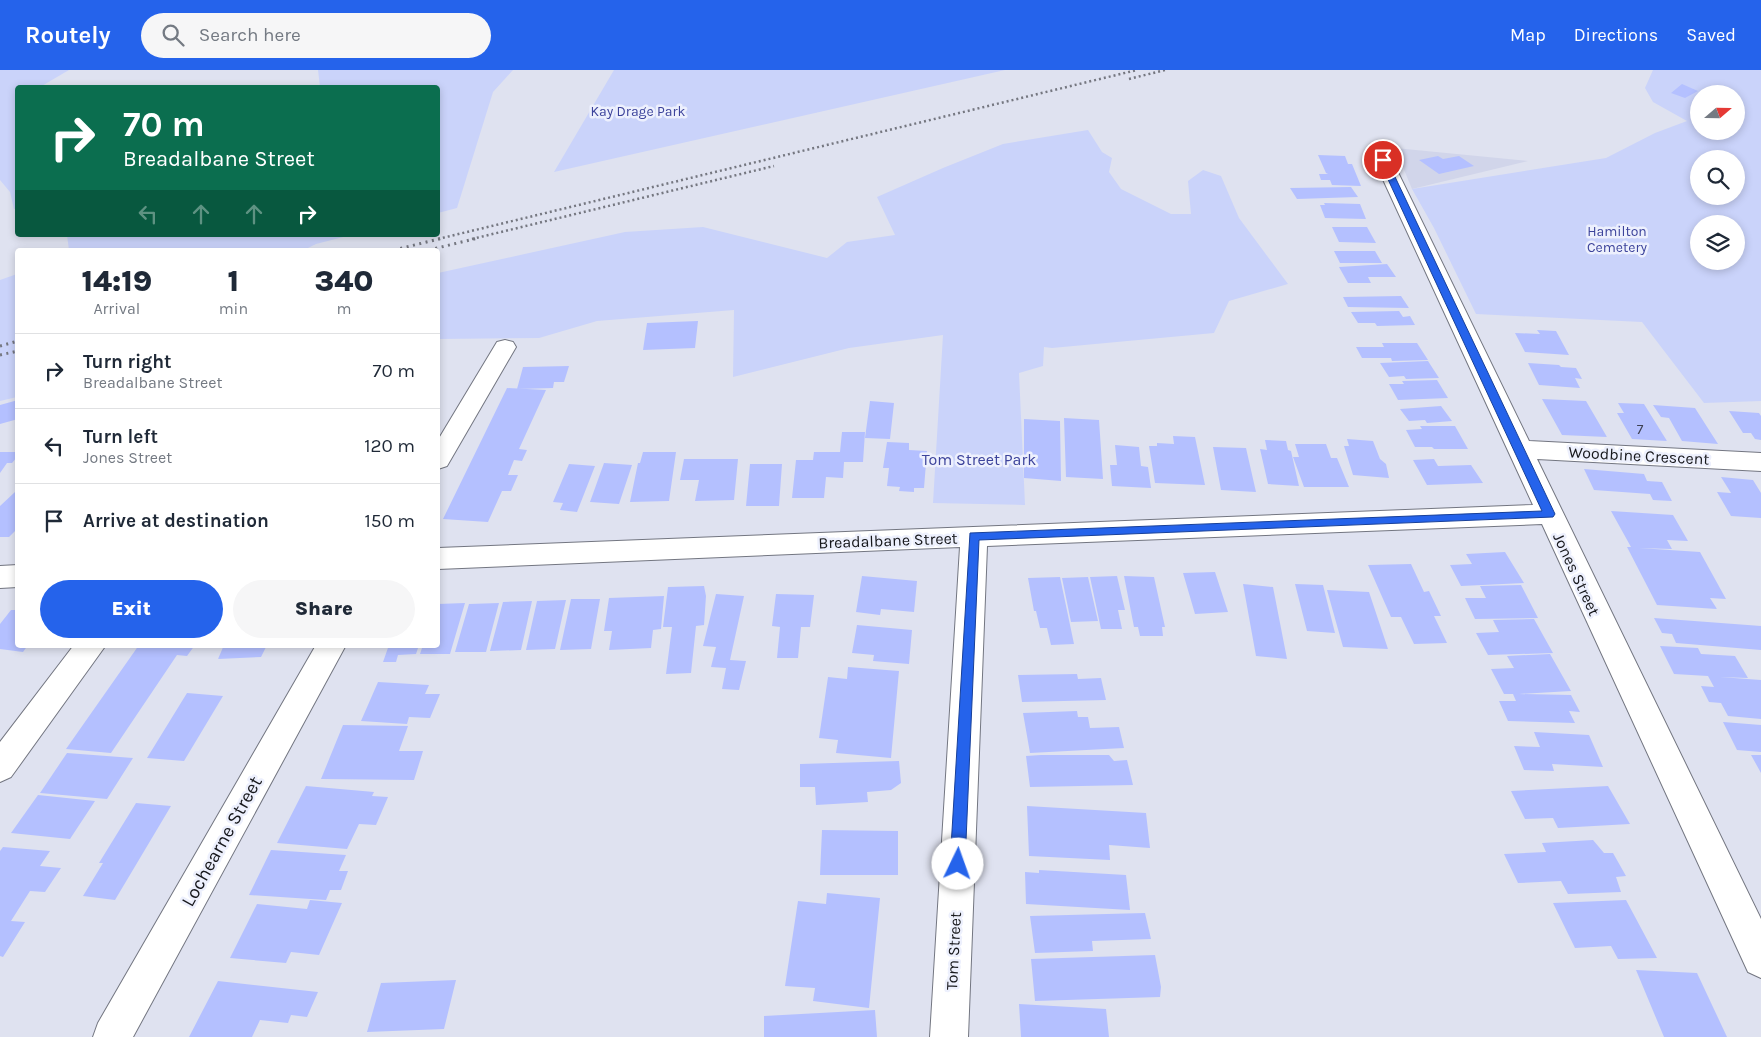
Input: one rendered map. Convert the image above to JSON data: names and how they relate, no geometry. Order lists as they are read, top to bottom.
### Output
{
  "streets": {
    "street": [
      "Woodbine Crescent",
      "Breadalbane Street",
      "Jones Street",
      "Lochearne Street",
      "Tom Street"
    ]
  },
  "crossings": [
    ["Woodbine Crescent", "Jones Street"],
    ["Breadalbane Street", "Jones Street"],
    ["Breadalbane Street", "Tom Street"]
  ],
  "parks": ["Kay Drage Park", "Hamilton Cemetery", "Tom Street Park"],
  "house_numbers": ["7"],
  "north": "right",
  "page": {
    "header": "Routely",
    "search": "Search here",
    "nav": ["Map", "Directions", "Saved"],
    "turn": ["70 m", "Breadalbane Street"],
    "eta": [
      "14:19",
      "Arrival",
      "1",
      "min",
      "340",
      "m"
    ],
    "list": [
      {
        "name": "Turn right",
        "note": "Breadalbane Street",
        "value": "70 m"
      },
      {
        "name": "Turn left",
        "note": "Jones Street",
        "value": "120 m"
      },
      {
        "name": "Arrive at destination",
        "value": "150 m"
      }
    ],
    "buttons": ["Exit", "Share"]
  }
}
